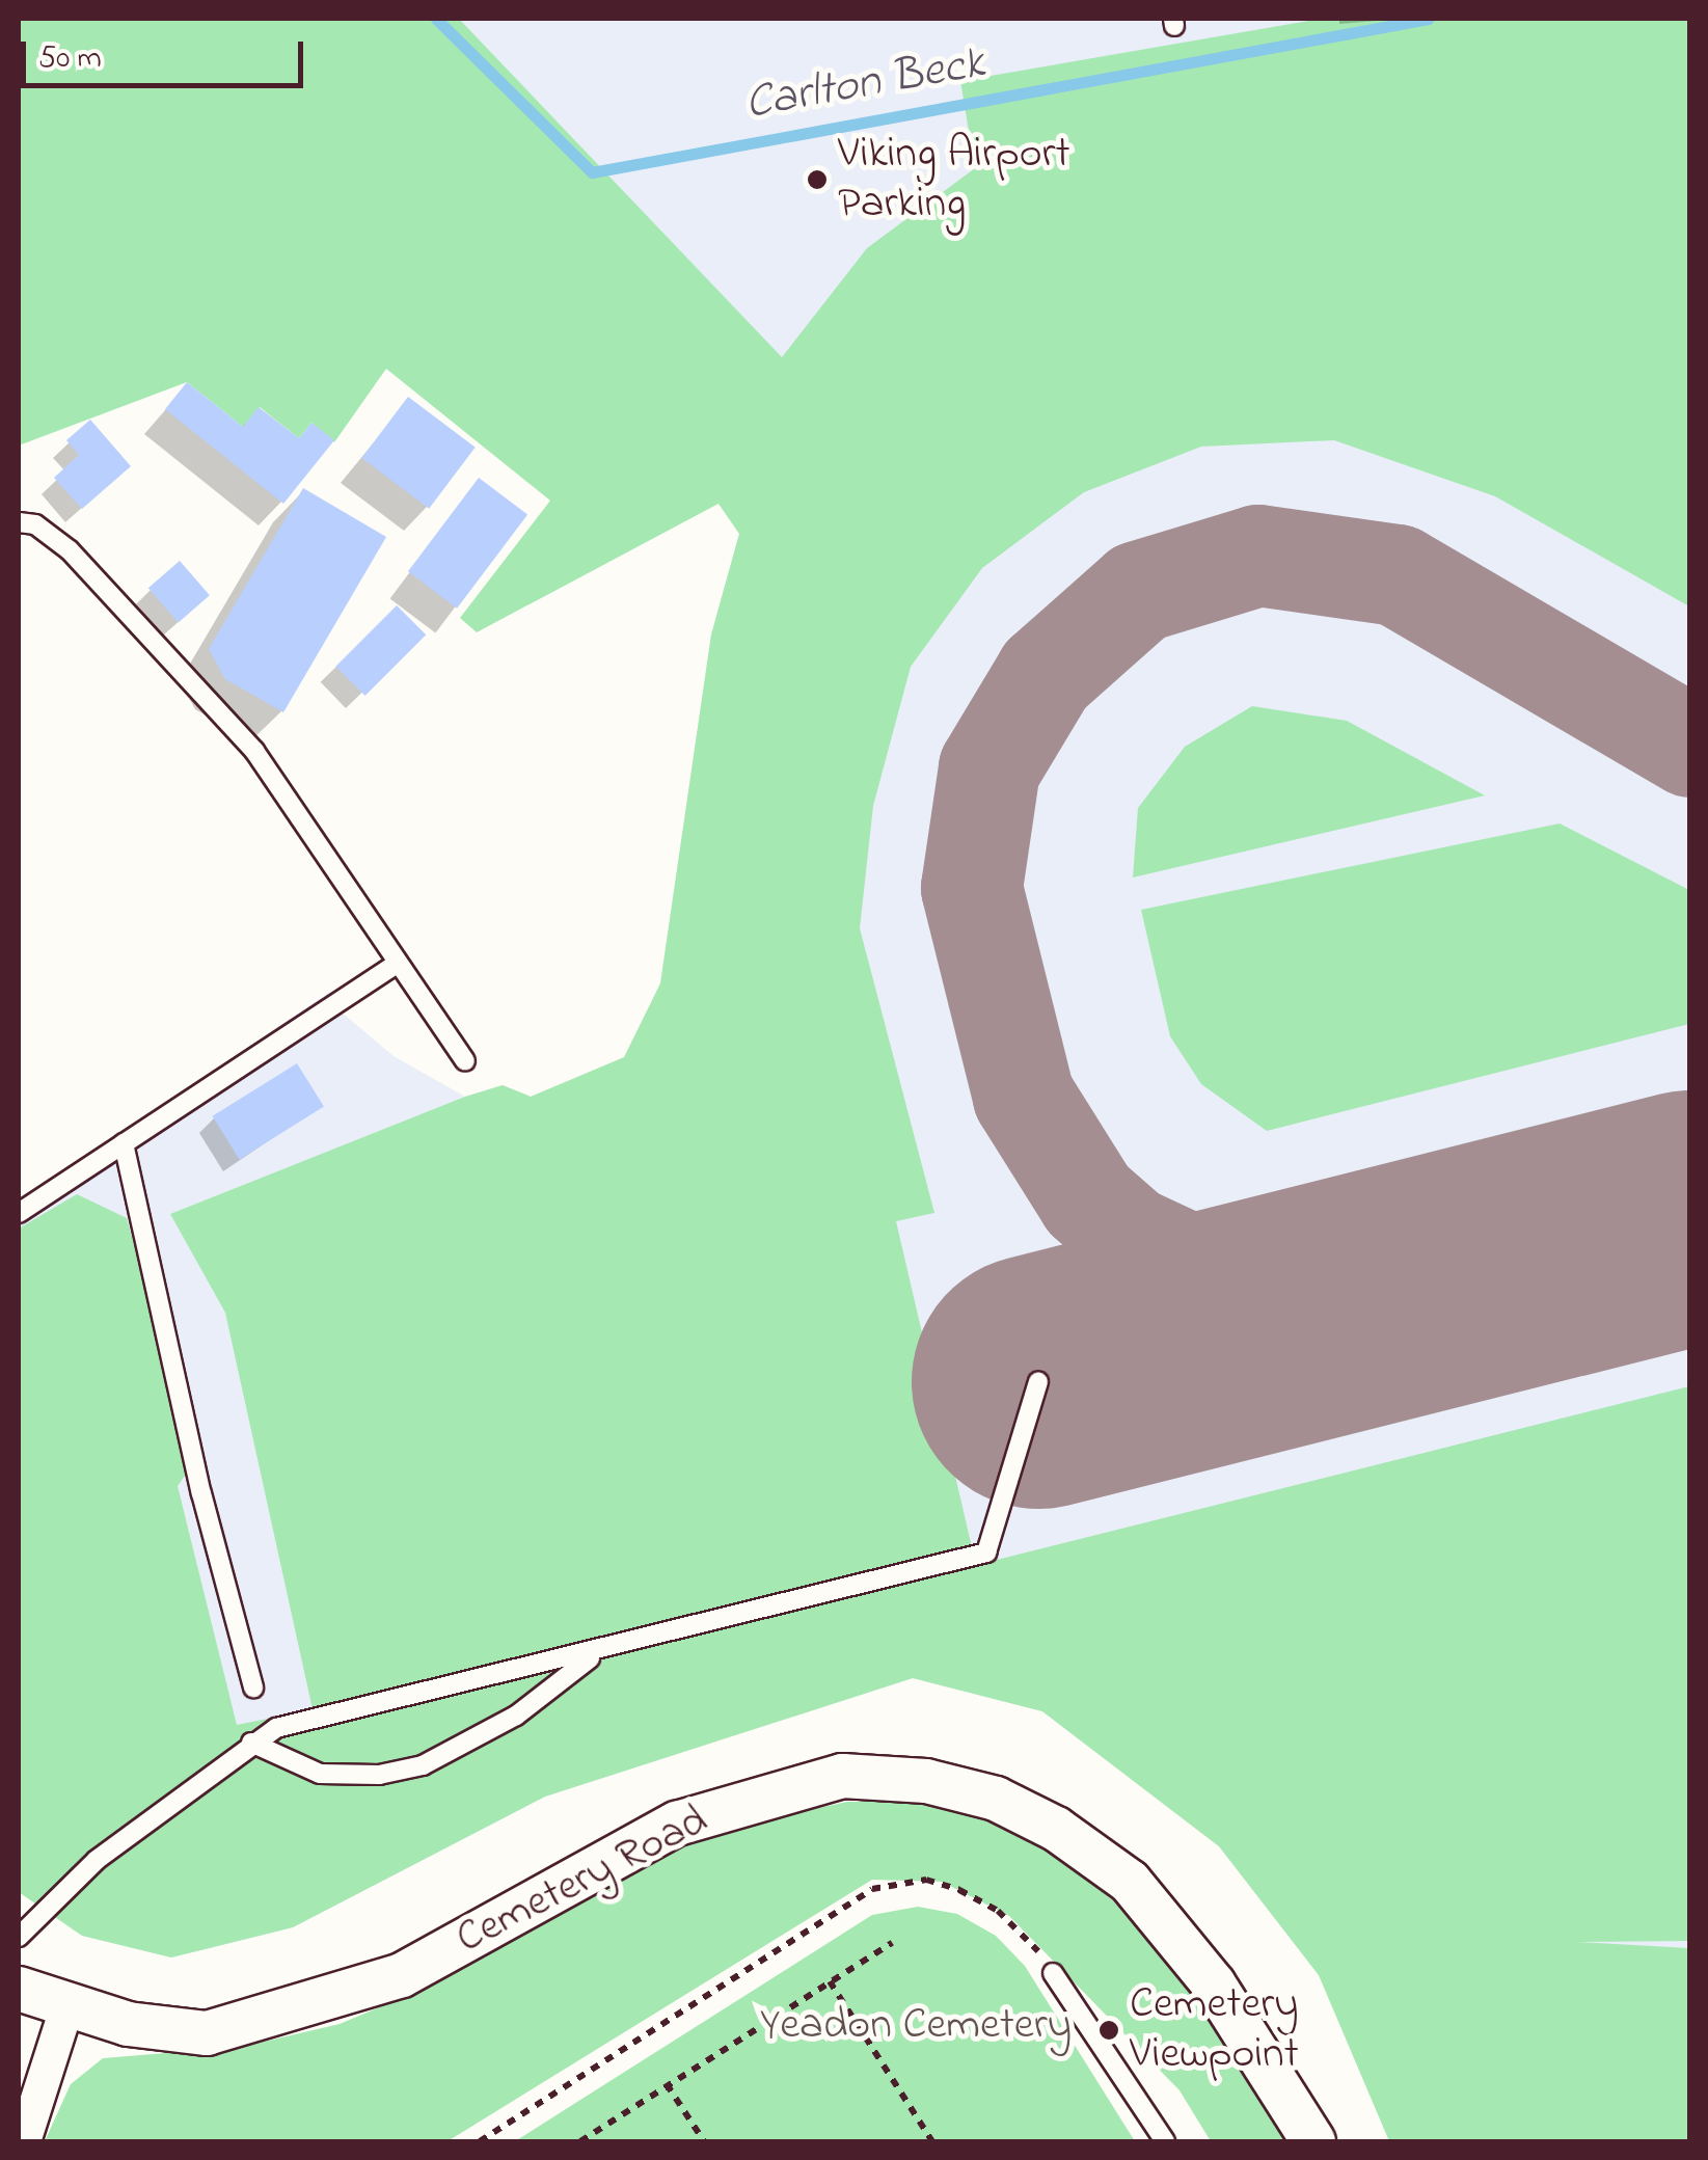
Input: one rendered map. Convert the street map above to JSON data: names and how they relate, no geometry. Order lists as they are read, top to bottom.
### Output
{
  "streets": {
    "street": ["Cemetery Road"]
  },
  "water": ["Carlton Beck"],
  "parks": ["Yeadon Cemetery"],
  "places": ["Viking Airport Parking", "Cemetery Viewpoint"],
  "scale_bar": "50 m"
}
